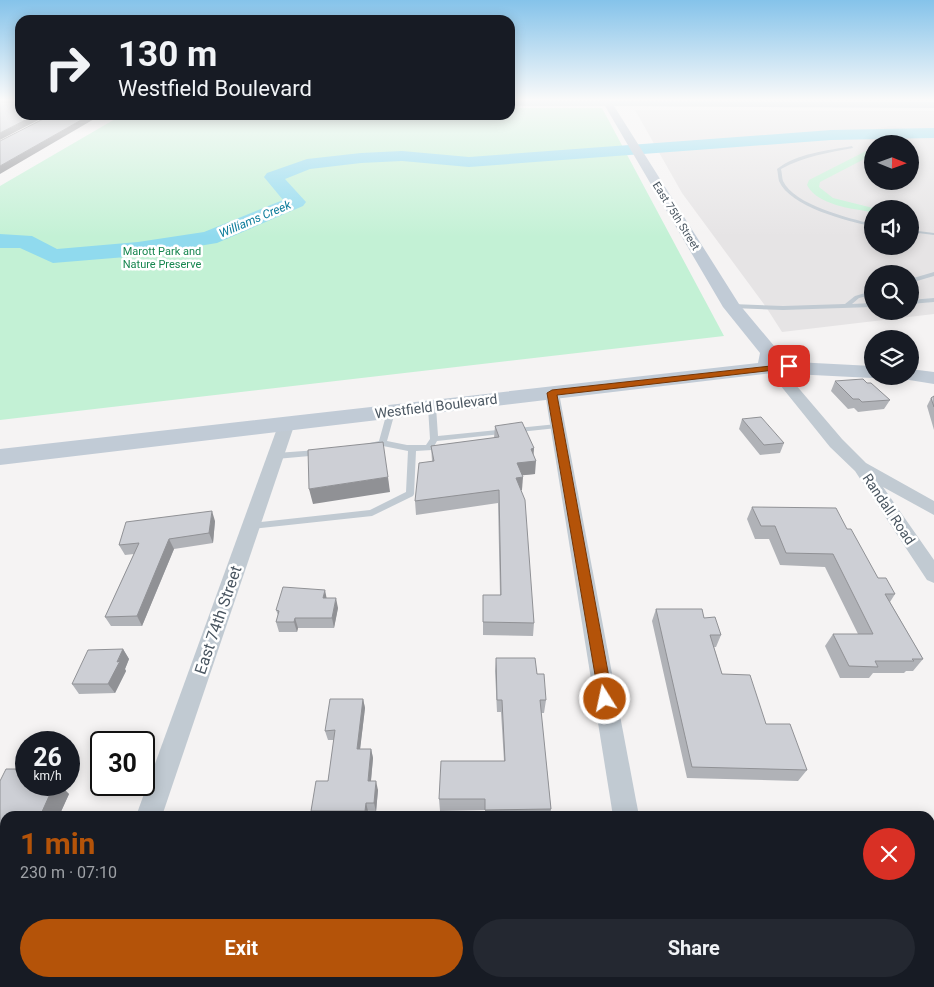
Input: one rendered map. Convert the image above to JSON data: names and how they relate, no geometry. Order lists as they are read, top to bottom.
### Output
{
  "streets": {
    "street": [
      "East 75th Street",
      "Westfield Boulevard",
      "Randall Road",
      "East 74th Street"
    ]
  },
  "crossings": [
    ["East 75th Street", "Westfield Boulevard"],
    ["East 75th Street", "Randall Road"],
    ["Westfield Boulevard", "East 74th Street"]
  ],
  "water": ["Williams Creek"],
  "parks": ["Marott Park and Nature Preserve"],
  "north": "right",
  "page": {
    "turn": ["130 m", "Westfield Boulevard"],
    "speed": "26 km/h",
    "limit": "30",
    "heading": ["1 min", "230 m · 07:10"],
    "buttons": ["Exit", "Share"]
  }
}
